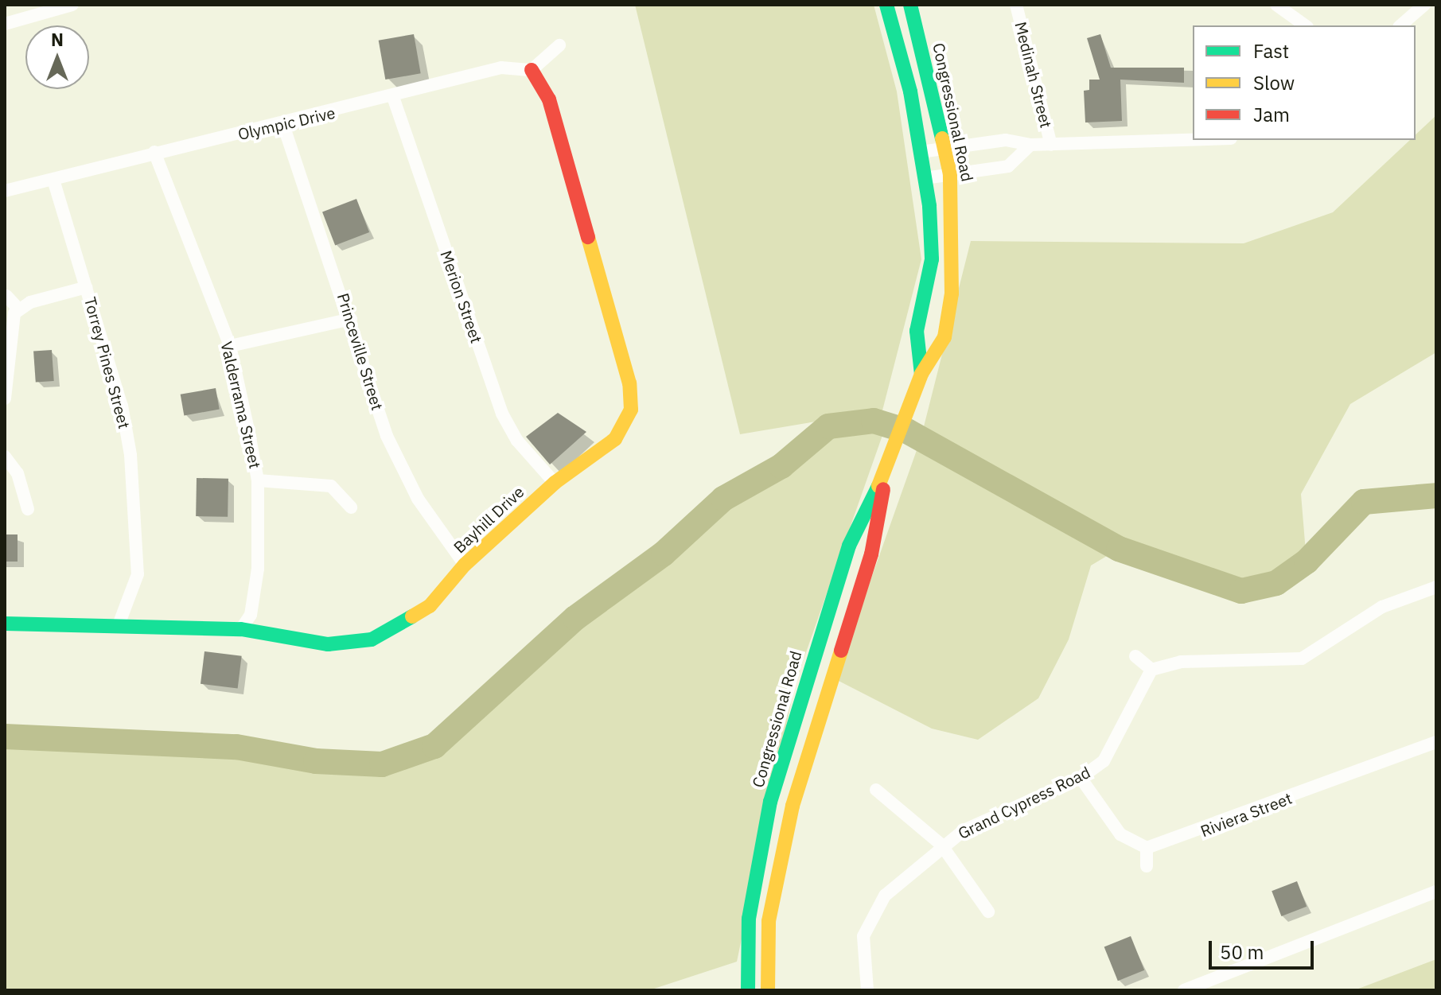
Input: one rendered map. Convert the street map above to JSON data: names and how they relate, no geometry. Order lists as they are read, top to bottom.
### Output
{
  "streets": {
    "main road": ["Congressional Road", "Bayhill Drive"],
    "street": [
      "Medinah Street",
      "Olympic Drive",
      "Merion Street",
      "Princeville Street",
      "Torrey Pines Street",
      "Valderrama Street",
      "Grand Cypress Road",
      "Riviera Street"
    ]
  },
  "crossings": [
    ["Olympic Drive", "Merion Street"],
    ["Olympic Drive", "Princeville Street"],
    ["Olympic Drive", "Torrey Pines Street"],
    ["Olympic Drive", "Valderrama Street"],
    ["Olympic Drive", "Bayhill Drive"],
    ["Merion Street", "Bayhill Drive"],
    ["Princeville Street", "Bayhill Drive"],
    ["Torrey Pines Street", "Bayhill Drive"],
    ["Valderrama Street", "Bayhill Drive"]
  ],
  "legend": ["Fast", "Slow", "Jam"],
  "scale_bar": "50 m",
  "north": "top"
}
